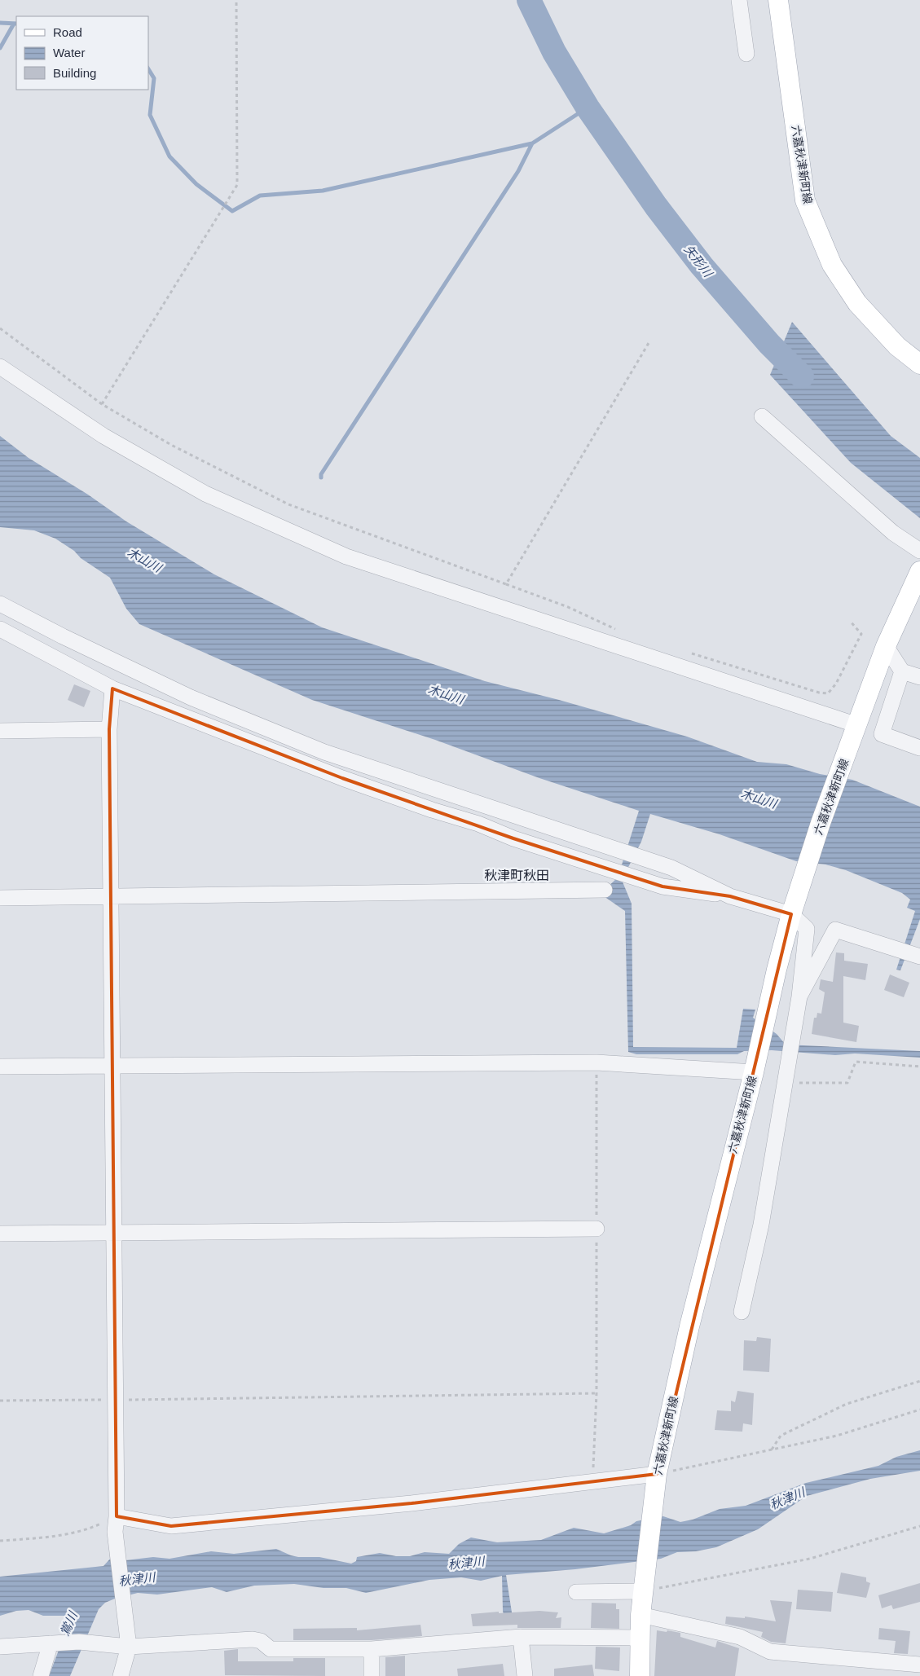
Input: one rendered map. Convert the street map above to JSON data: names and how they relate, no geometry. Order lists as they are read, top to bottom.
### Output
{
  "streets": {
    "main road": ["六嘉秋津新町線"]
  },
  "districts": ["秋津町秋田"],
  "water": [
    "矢形川",
    "木山川",
    "秋津川",
    "鴬川"
  ],
  "legend": ["Road", "Water", "Building"]
}
